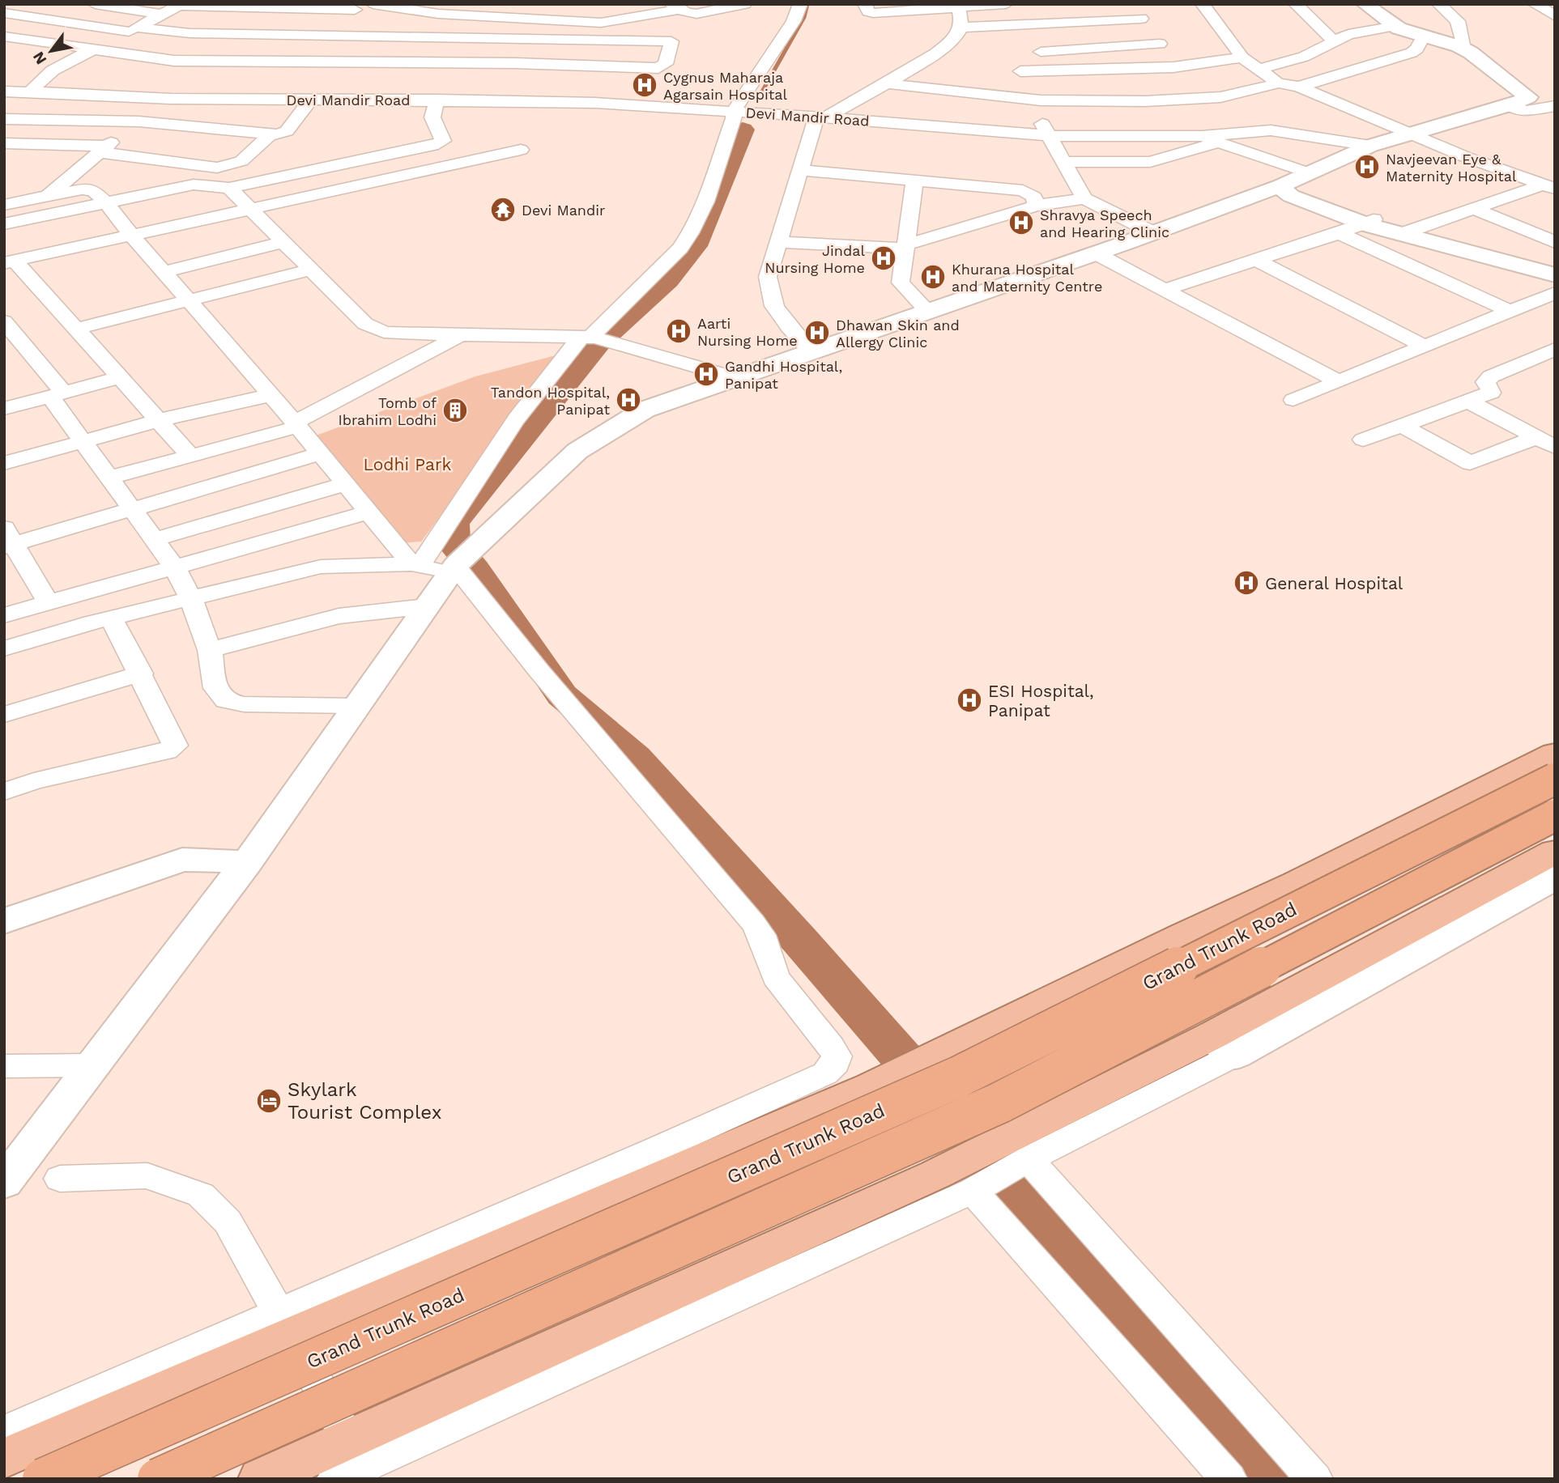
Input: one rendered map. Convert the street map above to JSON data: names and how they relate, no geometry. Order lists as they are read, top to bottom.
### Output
{
  "streets": {
    "highway": ["Grand Trunk Road"],
    "street": ["Devi Mandir Road"]
  },
  "parks": ["Lodhi Park"],
  "places": {
    "hospital": [
      "Cygnus Maharaja Agarsain Hospital",
      "Navjeevan Eye & Maternity Hospital",
      "Shravya Speech and Hearing Clinic",
      "Jindal Nursing Home",
      "Khurana Hospital and Maternity Centre",
      "Aarti Nursing Home",
      "Dhawan Skin and Allergy Clinic",
      "Gandhi Hospital, Panipat",
      "Tandon Hospital, Panipat",
      "General Hospital",
      "ESI Hospital, Panipat"
    ],
    "temple": ["Devi Mandir"],
    "building": ["Tomb of Ibrahim Lodhi"],
    "hotel": ["Skylark Tourist Complex"]
  },
  "north": "bottom left"
}
